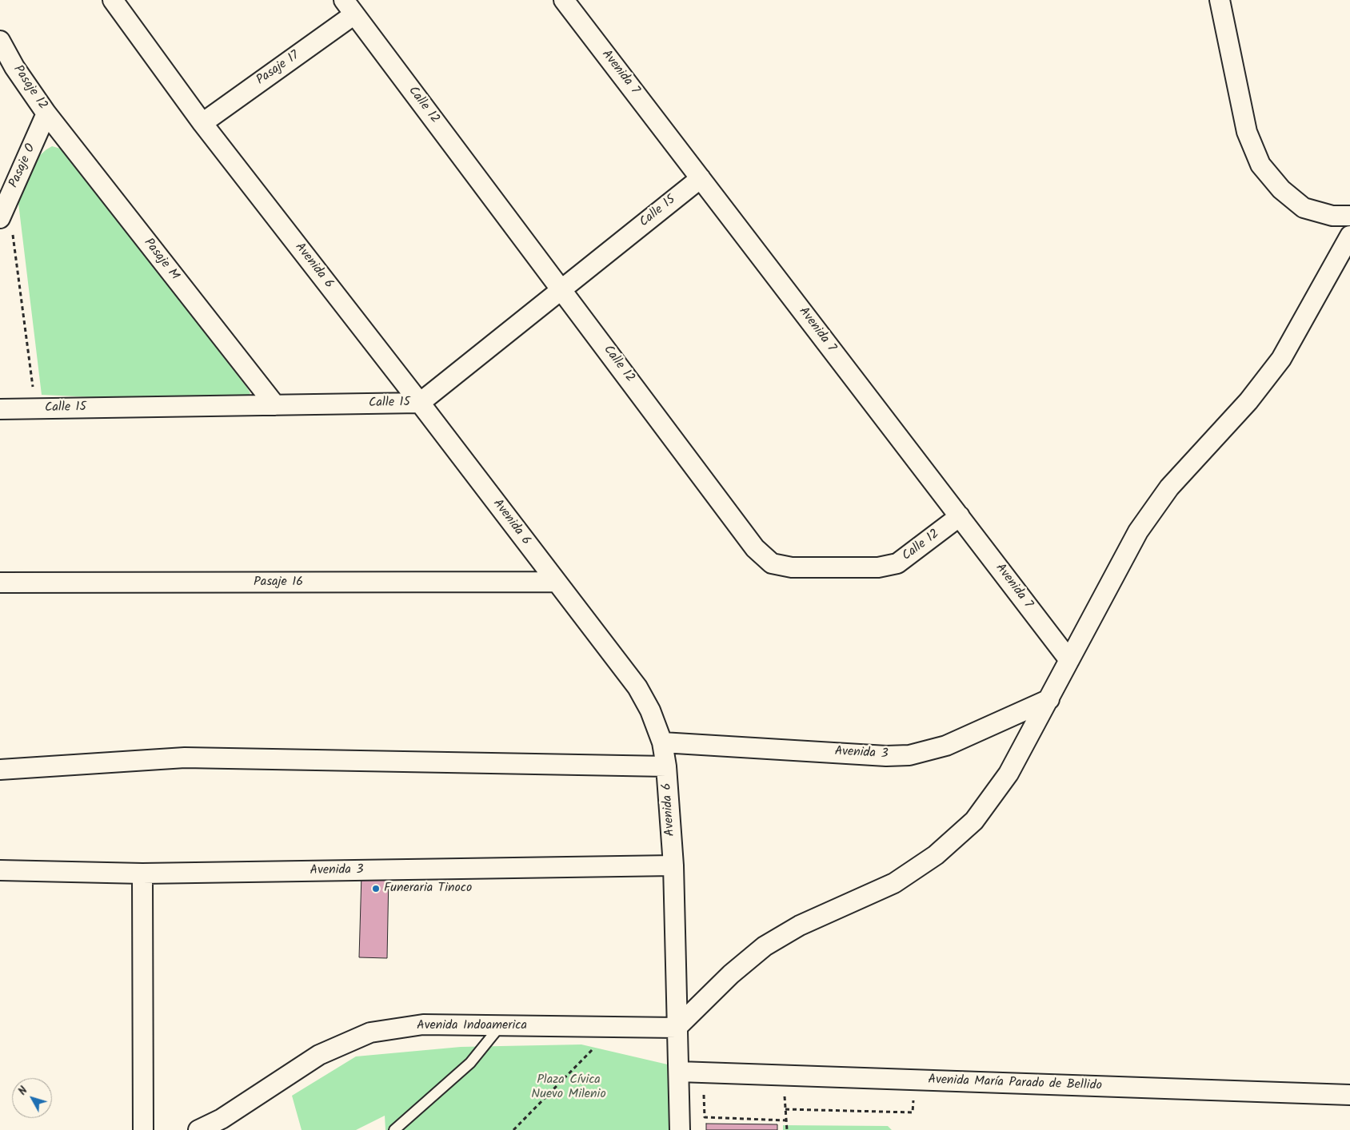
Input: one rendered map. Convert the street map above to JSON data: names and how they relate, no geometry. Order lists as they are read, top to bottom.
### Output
{
  "streets": {
    "street": [
      "Pasaje 17",
      "Avenida 7",
      "Pasaje 12",
      "Calle 12",
      "Pasaje O",
      "Calle 15",
      "Pasaje M",
      "Avenida 6",
      "Pasaje 16",
      "Avenida 3",
      "Avenida Indoamerica",
      "Avenida María Parado de Bellido"
    ]
  },
  "crossings": [
    ["Pasaje 17", "Calle 12"],
    ["Pasaje 17", "Avenida 6"],
    ["Avenida 7", "Calle 12"],
    ["Avenida 7", "Calle 15"],
    ["Pasaje 12", "Pasaje O"],
    ["Pasaje 12", "Pasaje M"],
    ["Calle 12", "Calle 15"],
    ["Pasaje O", "Pasaje M"],
    ["Calle 15", "Pasaje M"],
    ["Calle 15", "Avenida 6"],
    ["Avenida 6", "Pasaje 16"],
    ["Avenida 6", "Avenida 3"],
    ["Avenida 6", "Avenida Indoamerica"],
    ["Avenida 6", "Avenida María Parado de Bellido"]
  ],
  "parks": ["Plaza Cívica Nuevo Milenio"],
  "places": ["Funeraria Tinoco"],
  "north": "top left"
}
